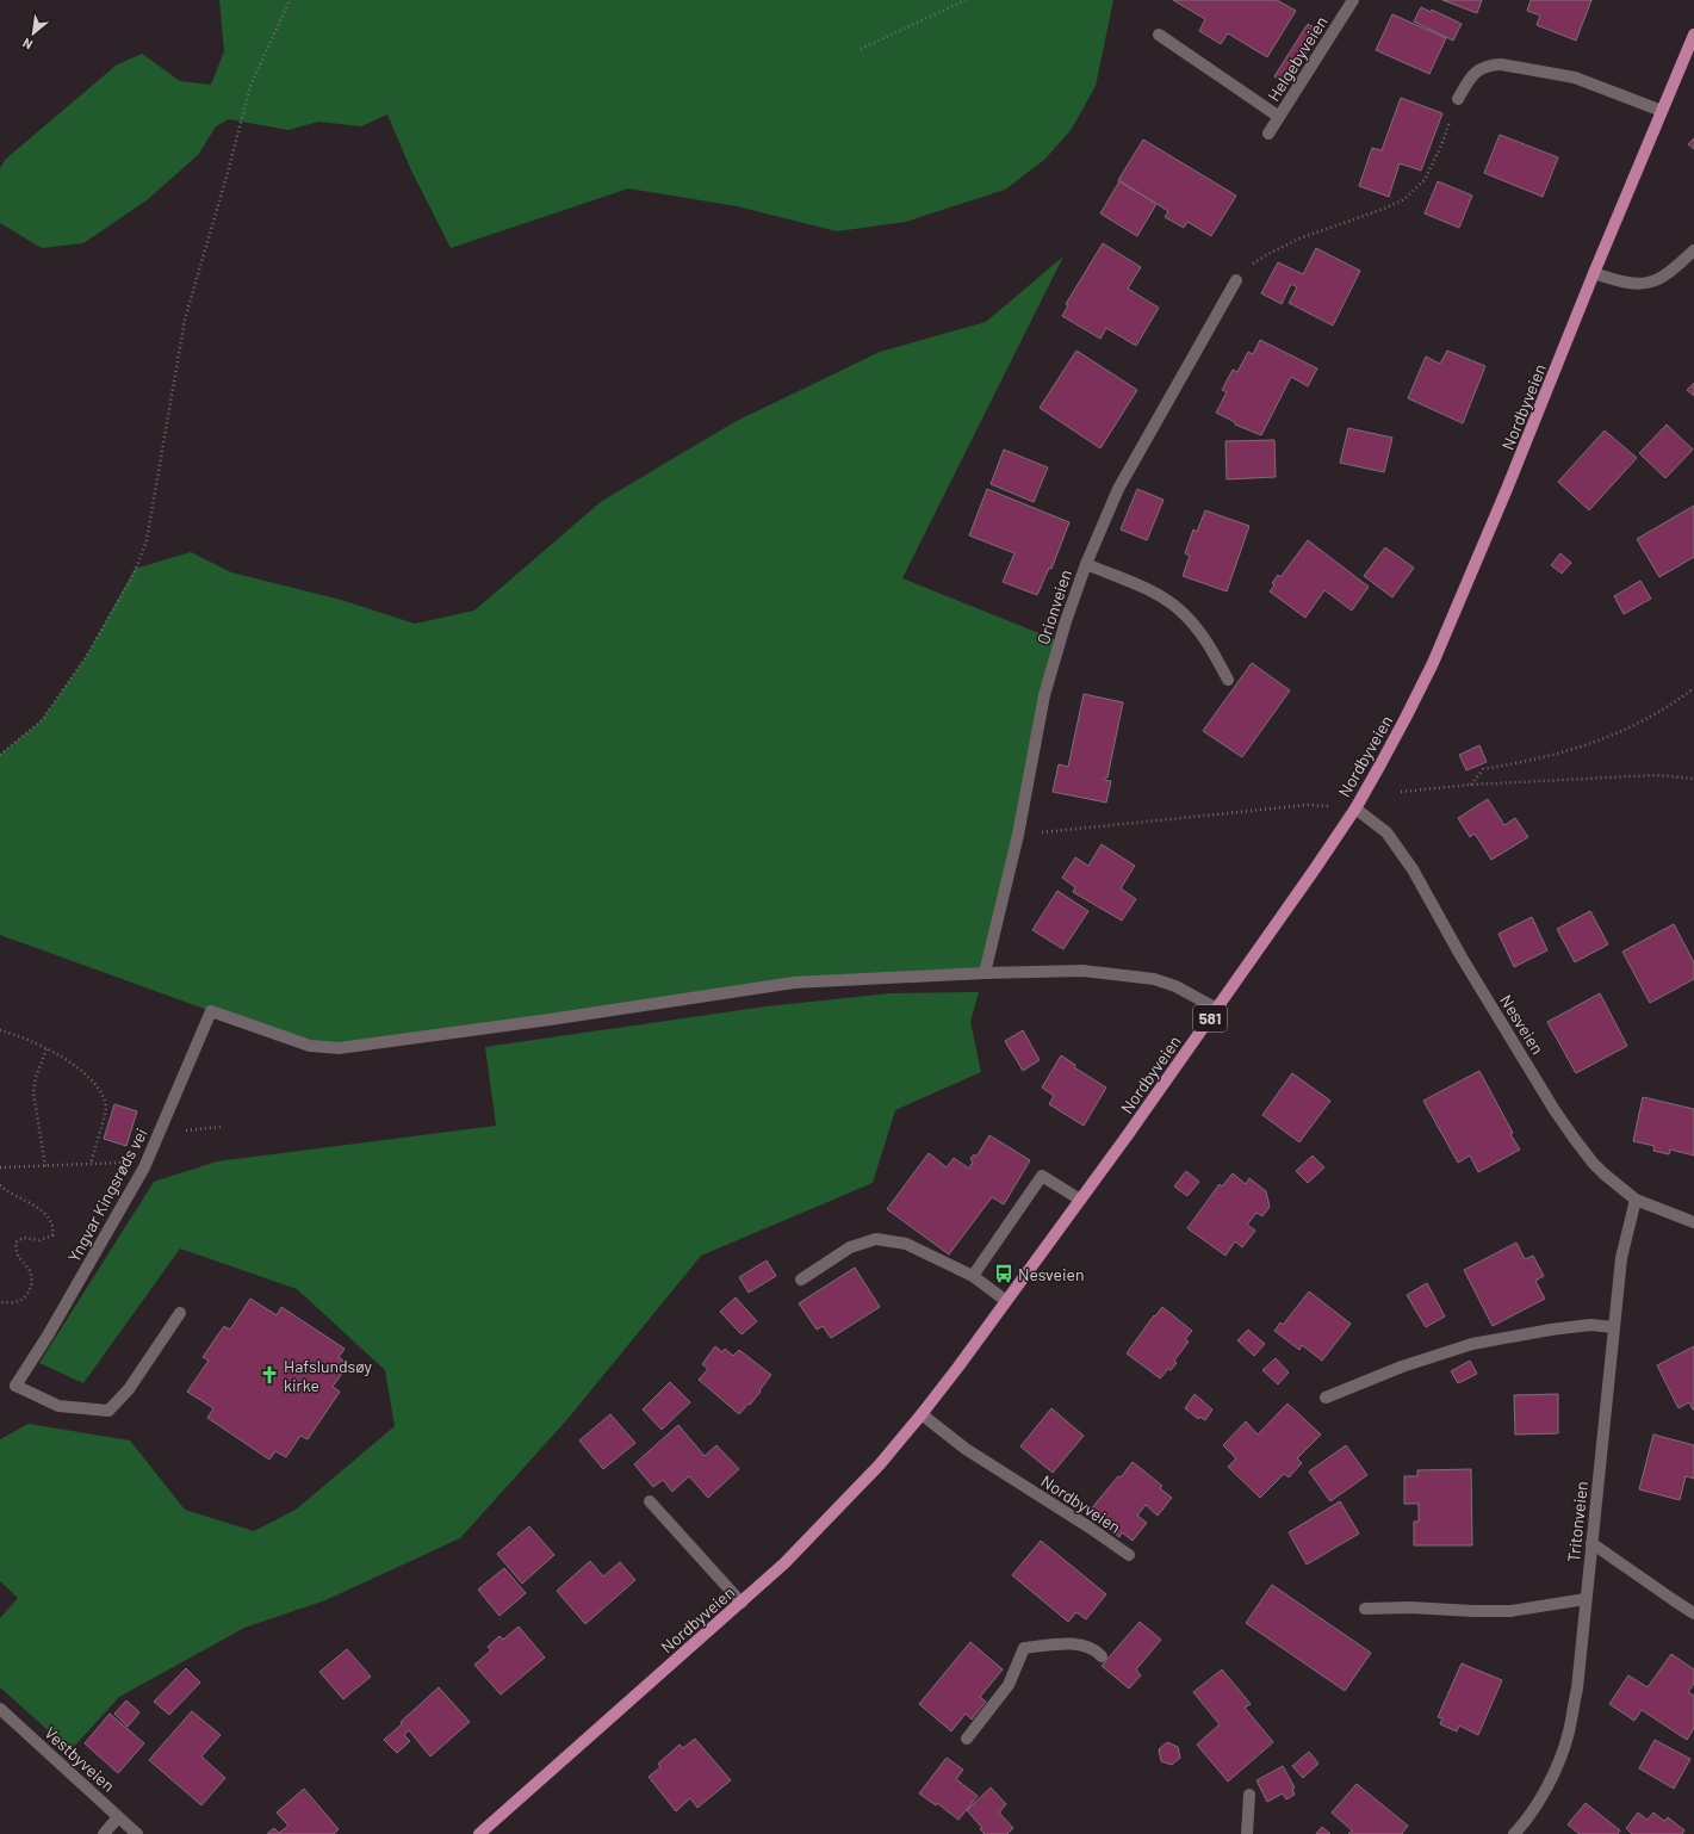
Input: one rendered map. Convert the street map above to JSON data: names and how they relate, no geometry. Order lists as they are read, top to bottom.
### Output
{
  "streets": {
    "main road": ["Nordbyveien", "581"],
    "street": [
      "Helgebyveien",
      "Orionveien",
      "Nesveien",
      "Yngvar Kingsrøds vei",
      "Tritonveien",
      "Vestbyveien"
    ]
  },
  "crossings": [
    ["Nordbyveien", "Nesveien"],
    ["Orionveien", "Yngvar Kingsrøds vei"],
    ["Nesveien", "Tritonveien"]
  ],
  "places": {
    "bus stop": ["Nesveien"],
    "church": ["Hafslundsøy kirke"]
  },
  "north": "bottom left"
}
